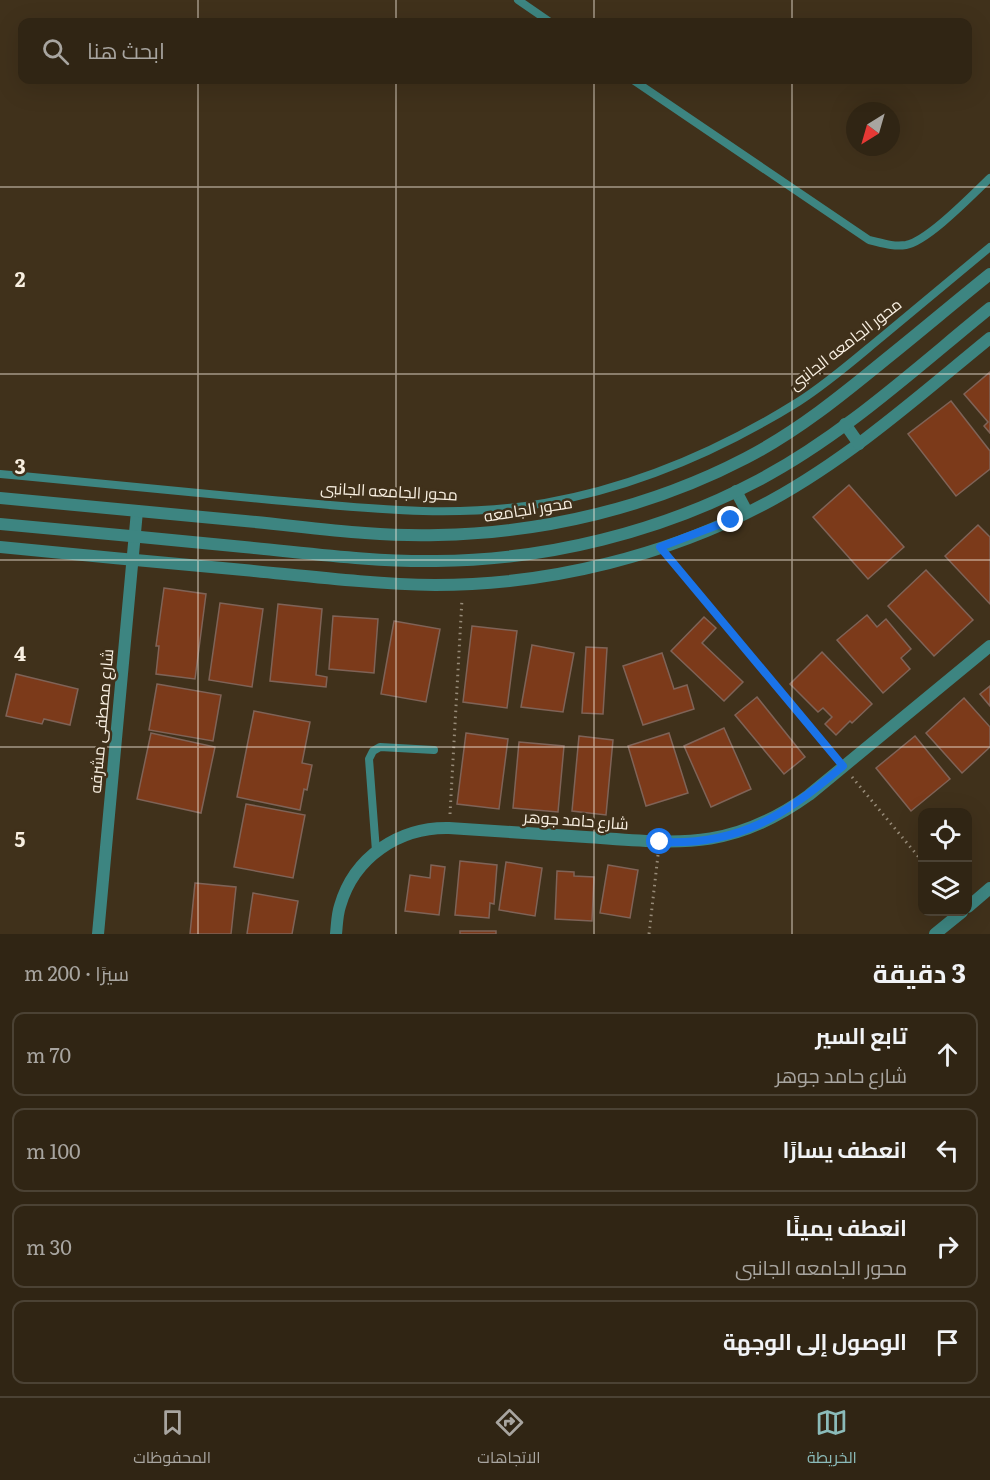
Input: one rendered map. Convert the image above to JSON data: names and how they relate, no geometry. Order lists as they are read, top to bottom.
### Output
{
  "streets": {
    "street": ["محور الجامعه", "شارع مصطفى مشرفه", "شارع حامد جوهر"],
    "lane": ["محور الجامعه الجانبى"]
  },
  "crossings": [
    ["محور الجامعه", "شارع مصطفى مشرفه"]
  ],
  "north": "bottom left",
  "page": {
    "search": "ابحث هنا",
    "heading": ["3 دقيقة", "سيرًا · 200 m"],
    "list": [
      ["تابع السير", "شارع حامد جوهر", "70 m"],
      ["انعطف يسارًا", "100 m"],
      ["انعطف يمينًا", "محور الجامعه الجانبى", "30 m"],
      "الوصول إلى الوجهة"
    ],
    "nav": ["الخريطة", "الاتجاهات", "المحفوظات"]
  },
  "grid": {
    "rows": [
      "2",
      "3",
      "4",
      "5"
    ]
  }
}
